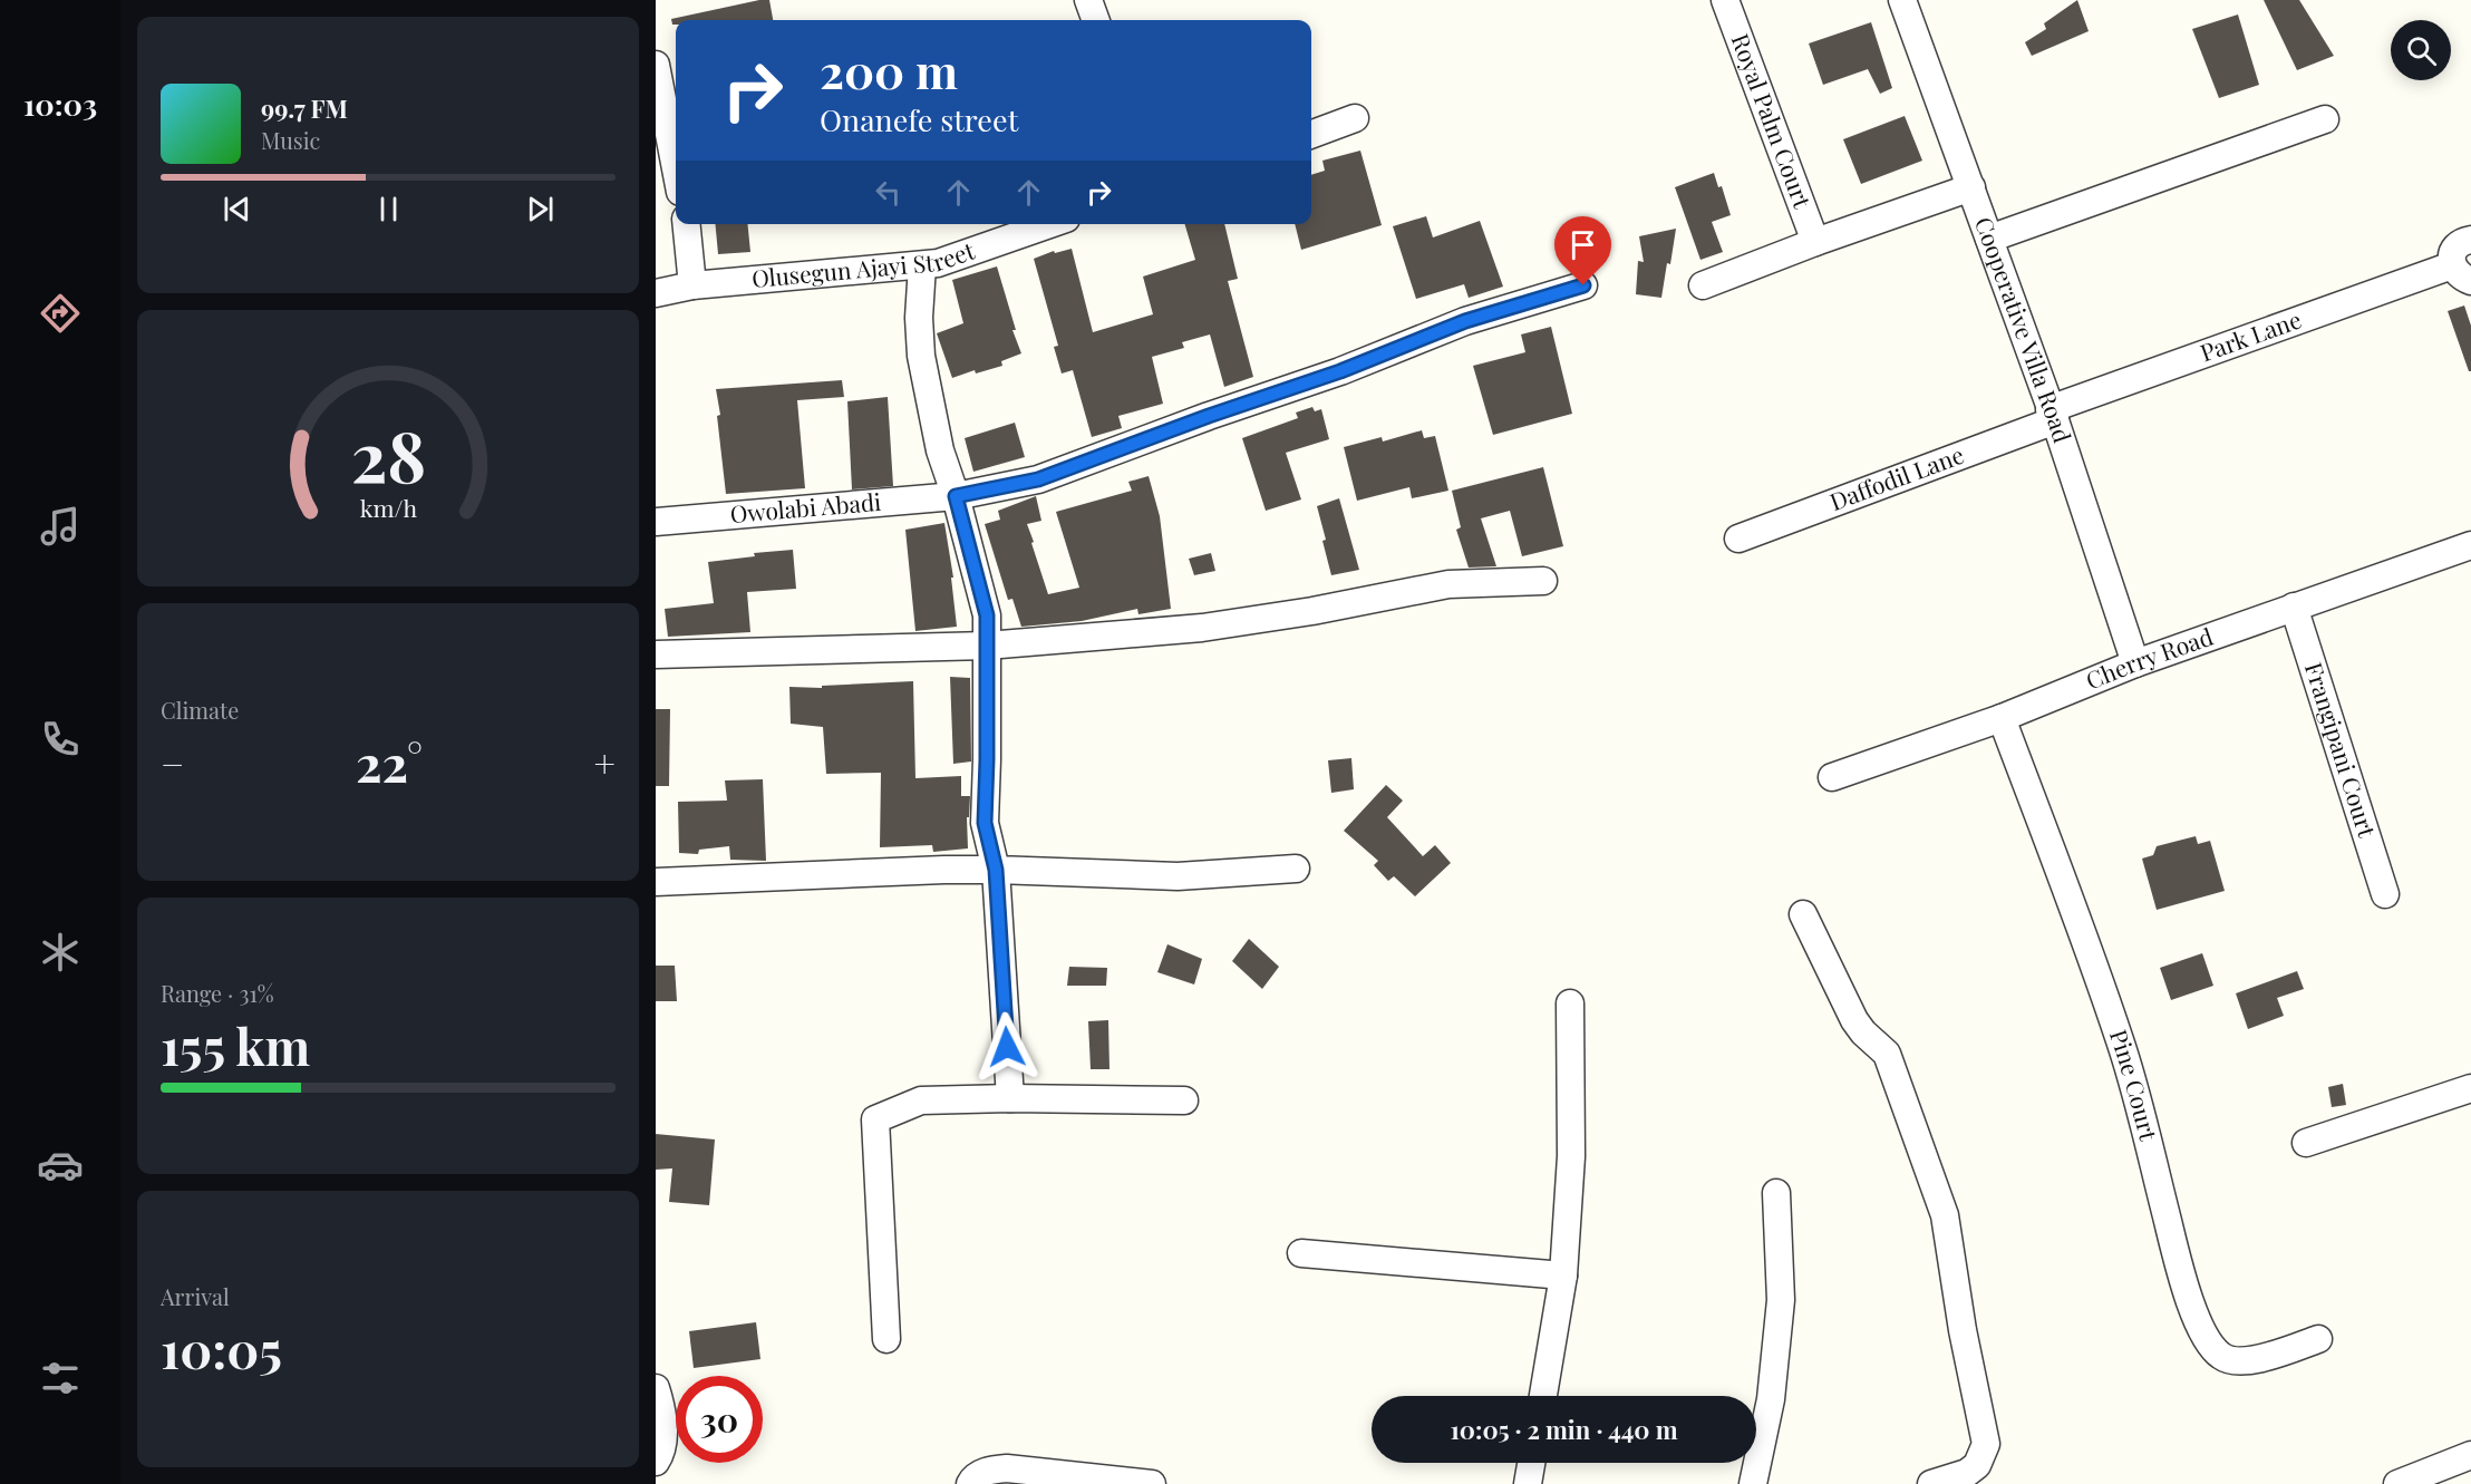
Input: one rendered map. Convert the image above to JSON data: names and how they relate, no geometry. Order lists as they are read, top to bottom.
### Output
{
  "streets": {
    "street": [
      "Royal Palm Court",
      "Olusegun Ajayi Street",
      "Cooperative Villa Road",
      "Park Lane",
      "Daffodil Lane",
      "Owolabi Abadi",
      "Cherry Road",
      "Frangipani Court",
      "Pine Court"
    ]
  },
  "crossings": [
    ["Cooperative Villa Road", "Park Lane"],
    ["Cooperative Villa Road", "Daffodil Lane"],
    ["Cooperative Villa Road", "Cherry Road"],
    ["Park Lane", "Daffodil Lane"],
    ["Cherry Road", "Frangipani Court"],
    ["Cherry Road", "Pine Court"]
  ],
  "page": {
    "tabs": "10:03",
    "turn": ["200 m", "Onanefe street"],
    "song": ["99.7 FM", "Music"],
    "tile": [
      "Climate",
      ["Range · 31%", "155 km"],
      ["Arrival", "10:05"]
    ],
    "heat": ["−", "22°", "+"],
    "limit": "30",
    "trip": "10:05 · 2 min · 440 m",
    "gauge": ["28", "km/h"]
  }
}
